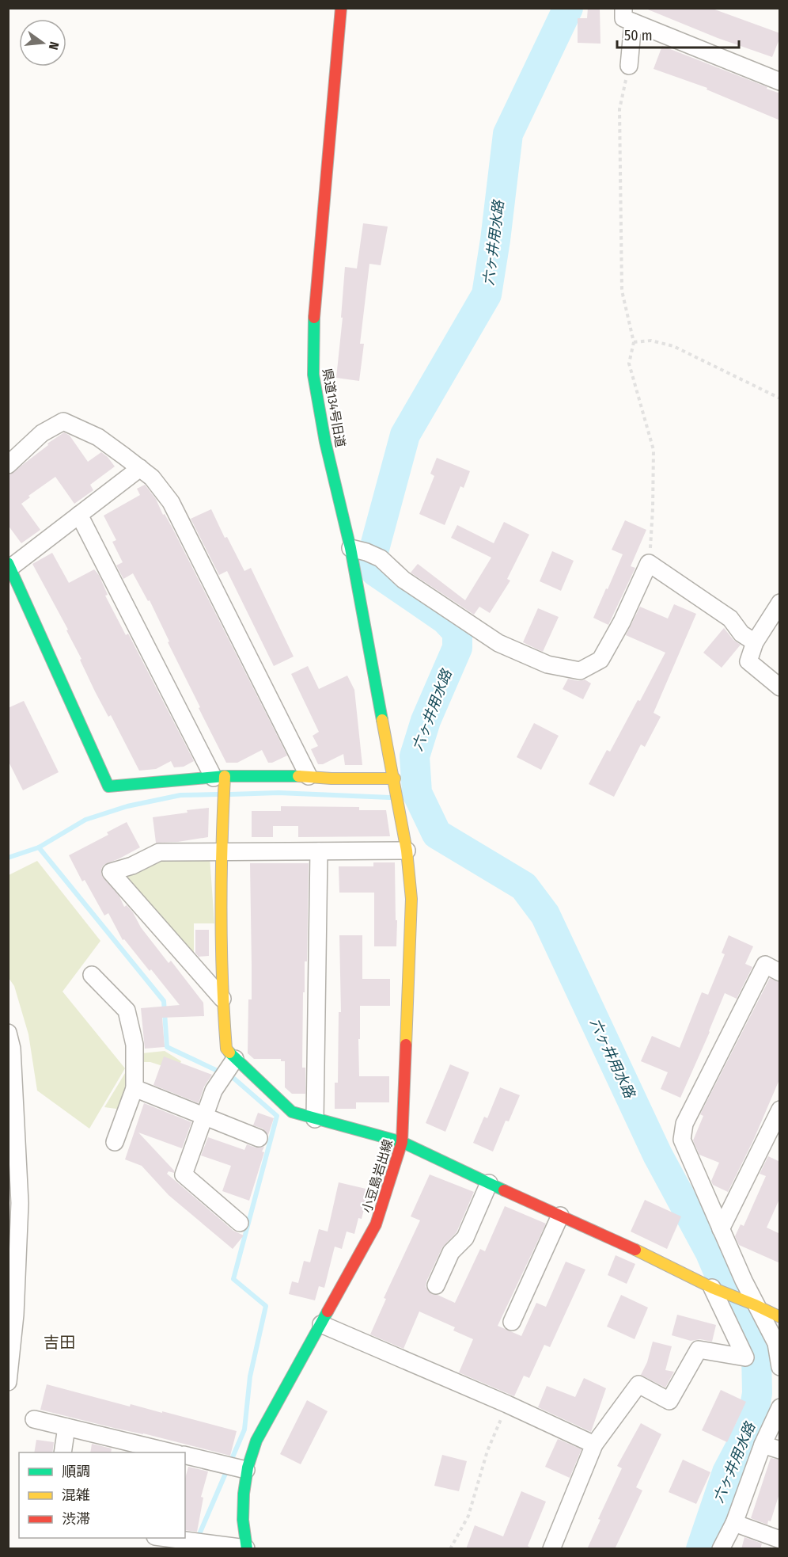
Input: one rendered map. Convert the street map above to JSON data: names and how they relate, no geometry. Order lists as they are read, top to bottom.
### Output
{
  "streets": {
    "street": ["県道134号旧道", "小豆島岩出線"]
  },
  "crossings": [
    ["県道134号旧道", "小豆島岩出線"]
  ],
  "districts": ["吉田"],
  "water": ["六ヶ井用水路"],
  "legend": ["順調", "混雑", "渋滞"],
  "scale_bar": "50 m",
  "north": "right"
}
